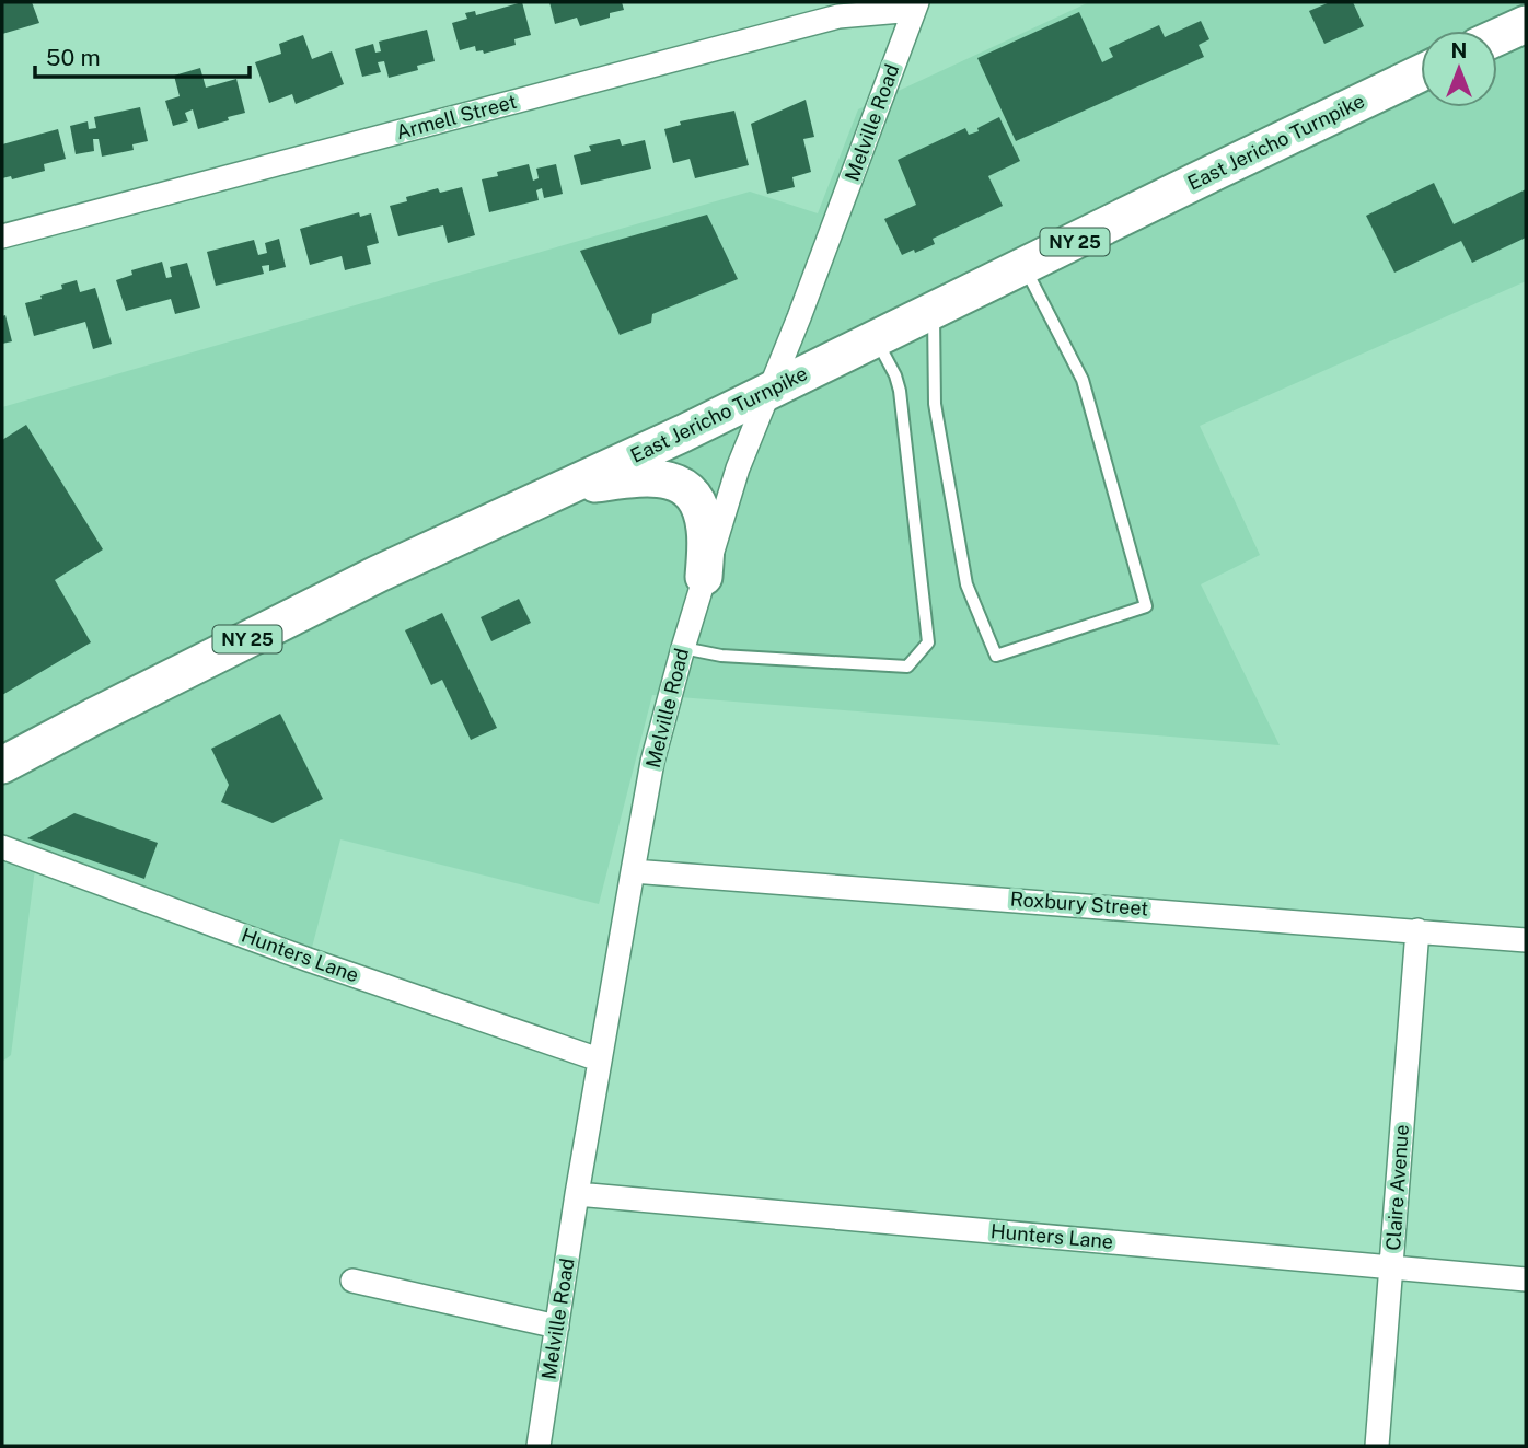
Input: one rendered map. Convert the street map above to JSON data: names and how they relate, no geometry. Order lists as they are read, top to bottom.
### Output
{
  "streets": {
    "main road": ["East Jericho Turnpike", "NY 25"],
    "street": [
      "Armell Street",
      "Melville Road",
      "Roxbury Street",
      "Hunters Lane",
      "Claire Avenue"
    ]
  },
  "crossings": [
    ["Armell Street", "Melville Road"],
    ["Melville Road", "East Jericho Turnpike"],
    ["Melville Road", "Roxbury Street"],
    ["Melville Road", "Hunters Lane"],
    ["Roxbury Street", "Claire Avenue"],
    ["Hunters Lane", "Claire Avenue"]
  ],
  "scale_bar": "50 m",
  "north": "top"
}
